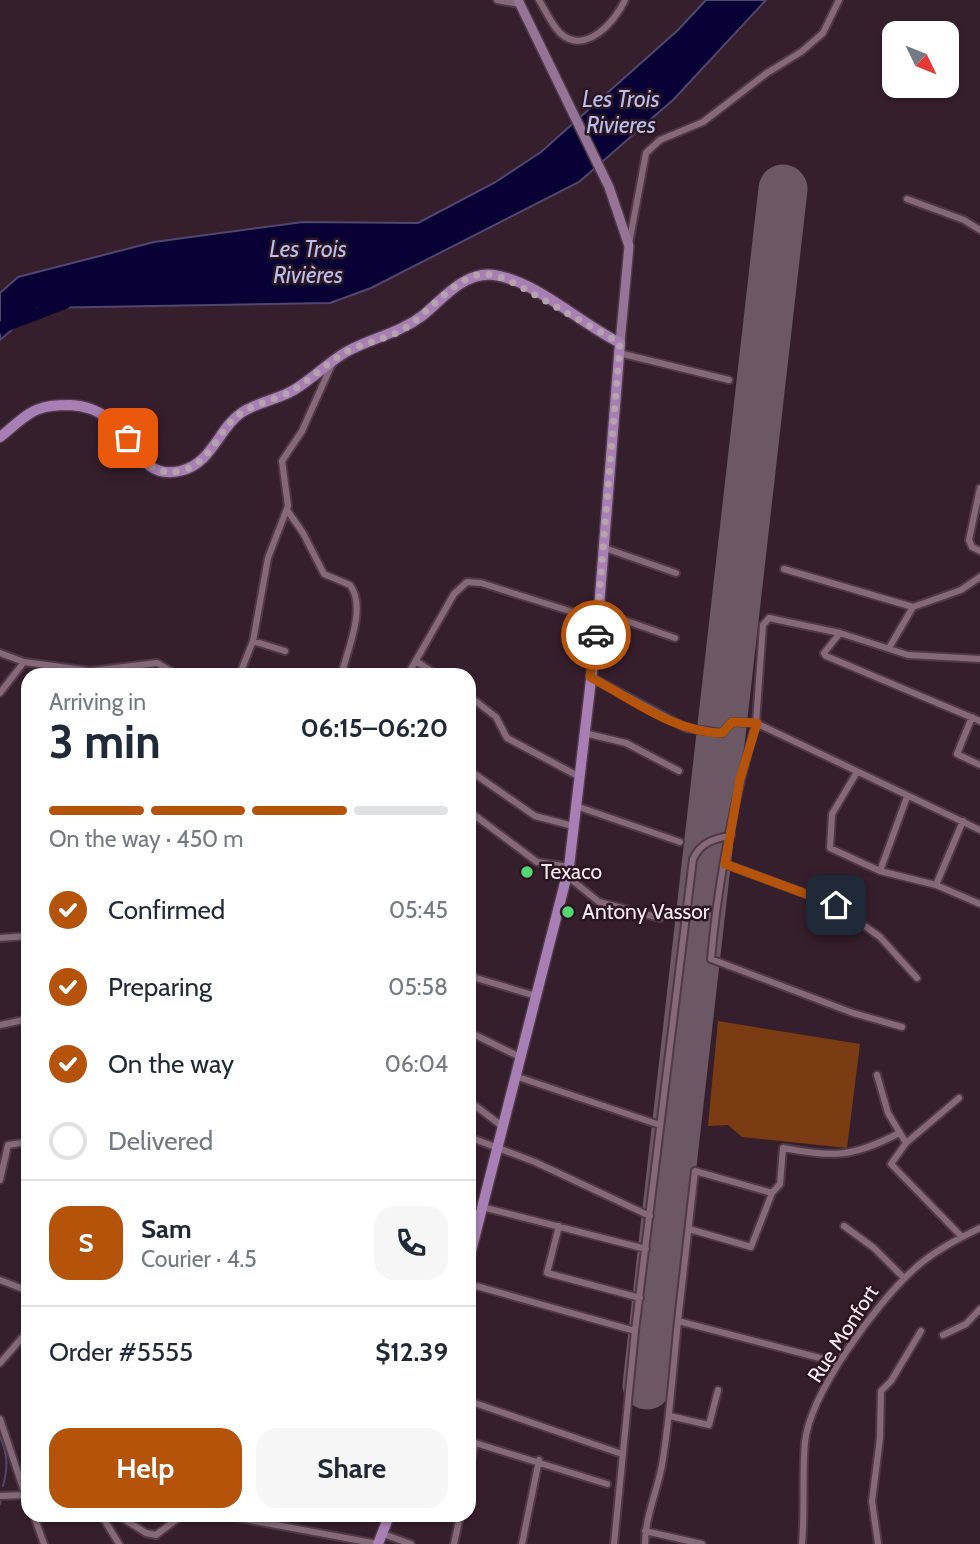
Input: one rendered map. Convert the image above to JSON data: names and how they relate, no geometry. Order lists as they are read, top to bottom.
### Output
{
  "streets": {
    "street": ["Rue Monfort"]
  },
  "water": ["Les Trois Rivieres", "Les Trois Rivières"],
  "places": ["Texaco", "Antony Vassor"],
  "north": "bottom right",
  "page": {
    "heading": ["3 min", "Arriving in", "06:15–06:20"],
    "panel": [
      "Sam",
      "Courier · 4.5",
      "Order #5555",
      "$12.39"
    ],
    "bar": "On the way · 450 m",
    "list": [
      ["Confirmed", "05:45"],
      ["Preparing", "05:58"],
      ["On the way", "06:04"],
      "Delivered"
    ],
    "round": "S",
    "buttons": ["Help", "Share"]
  }
}
